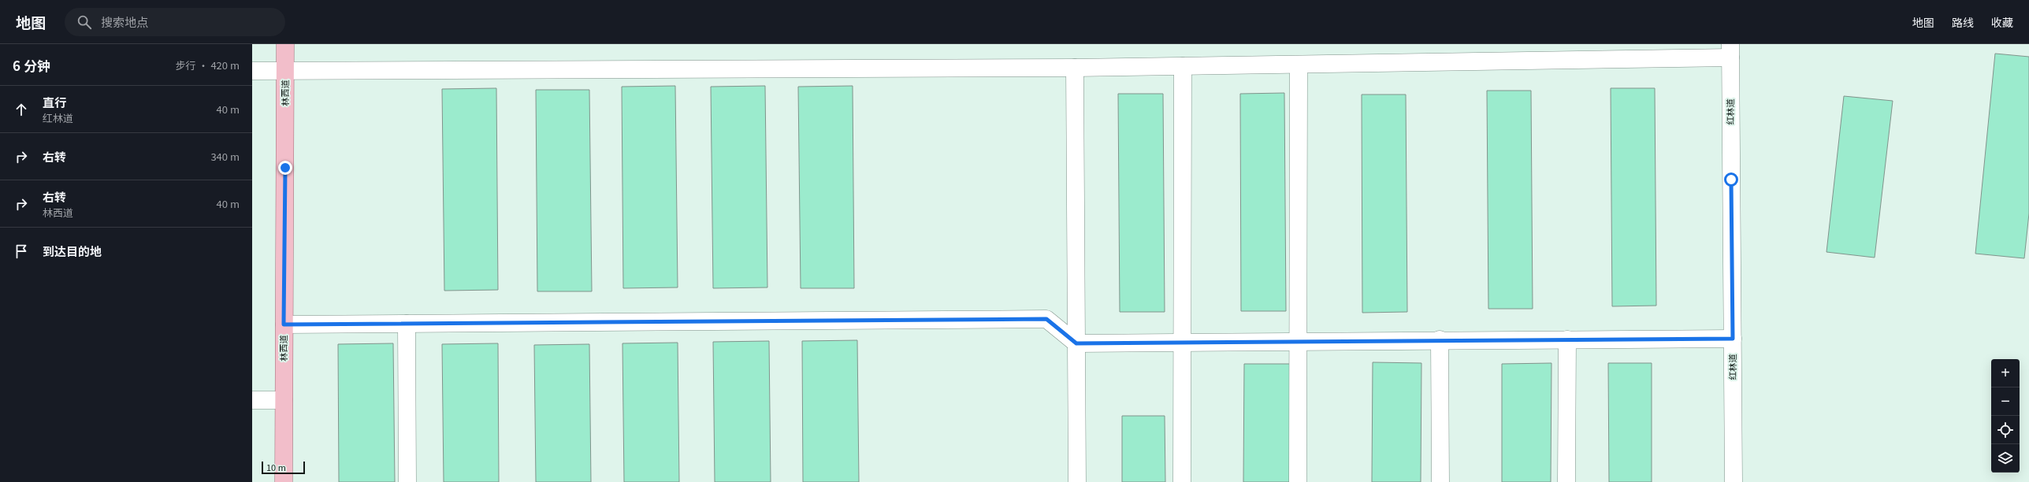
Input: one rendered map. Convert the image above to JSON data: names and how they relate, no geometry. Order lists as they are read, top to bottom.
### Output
{
  "streets": {
    "main road": ["林西道"],
    "street": ["红林道"]
  },
  "scale_bar": "10 m",
  "page": {
    "header": "地图",
    "search": "搜索地点",
    "nav": ["地图", "路线", "收藏"],
    "heading": ["6 分钟", "步行 · 420 m"],
    "list": [
      ["直行", "红林道", "40 m"],
      ["右转", "340 m"],
      ["右转", "林西道", "40 m"],
      "到达目的地"
    ],
    "map_buttons": ["+", "−"],
    "scale": "10 m"
  }
}
